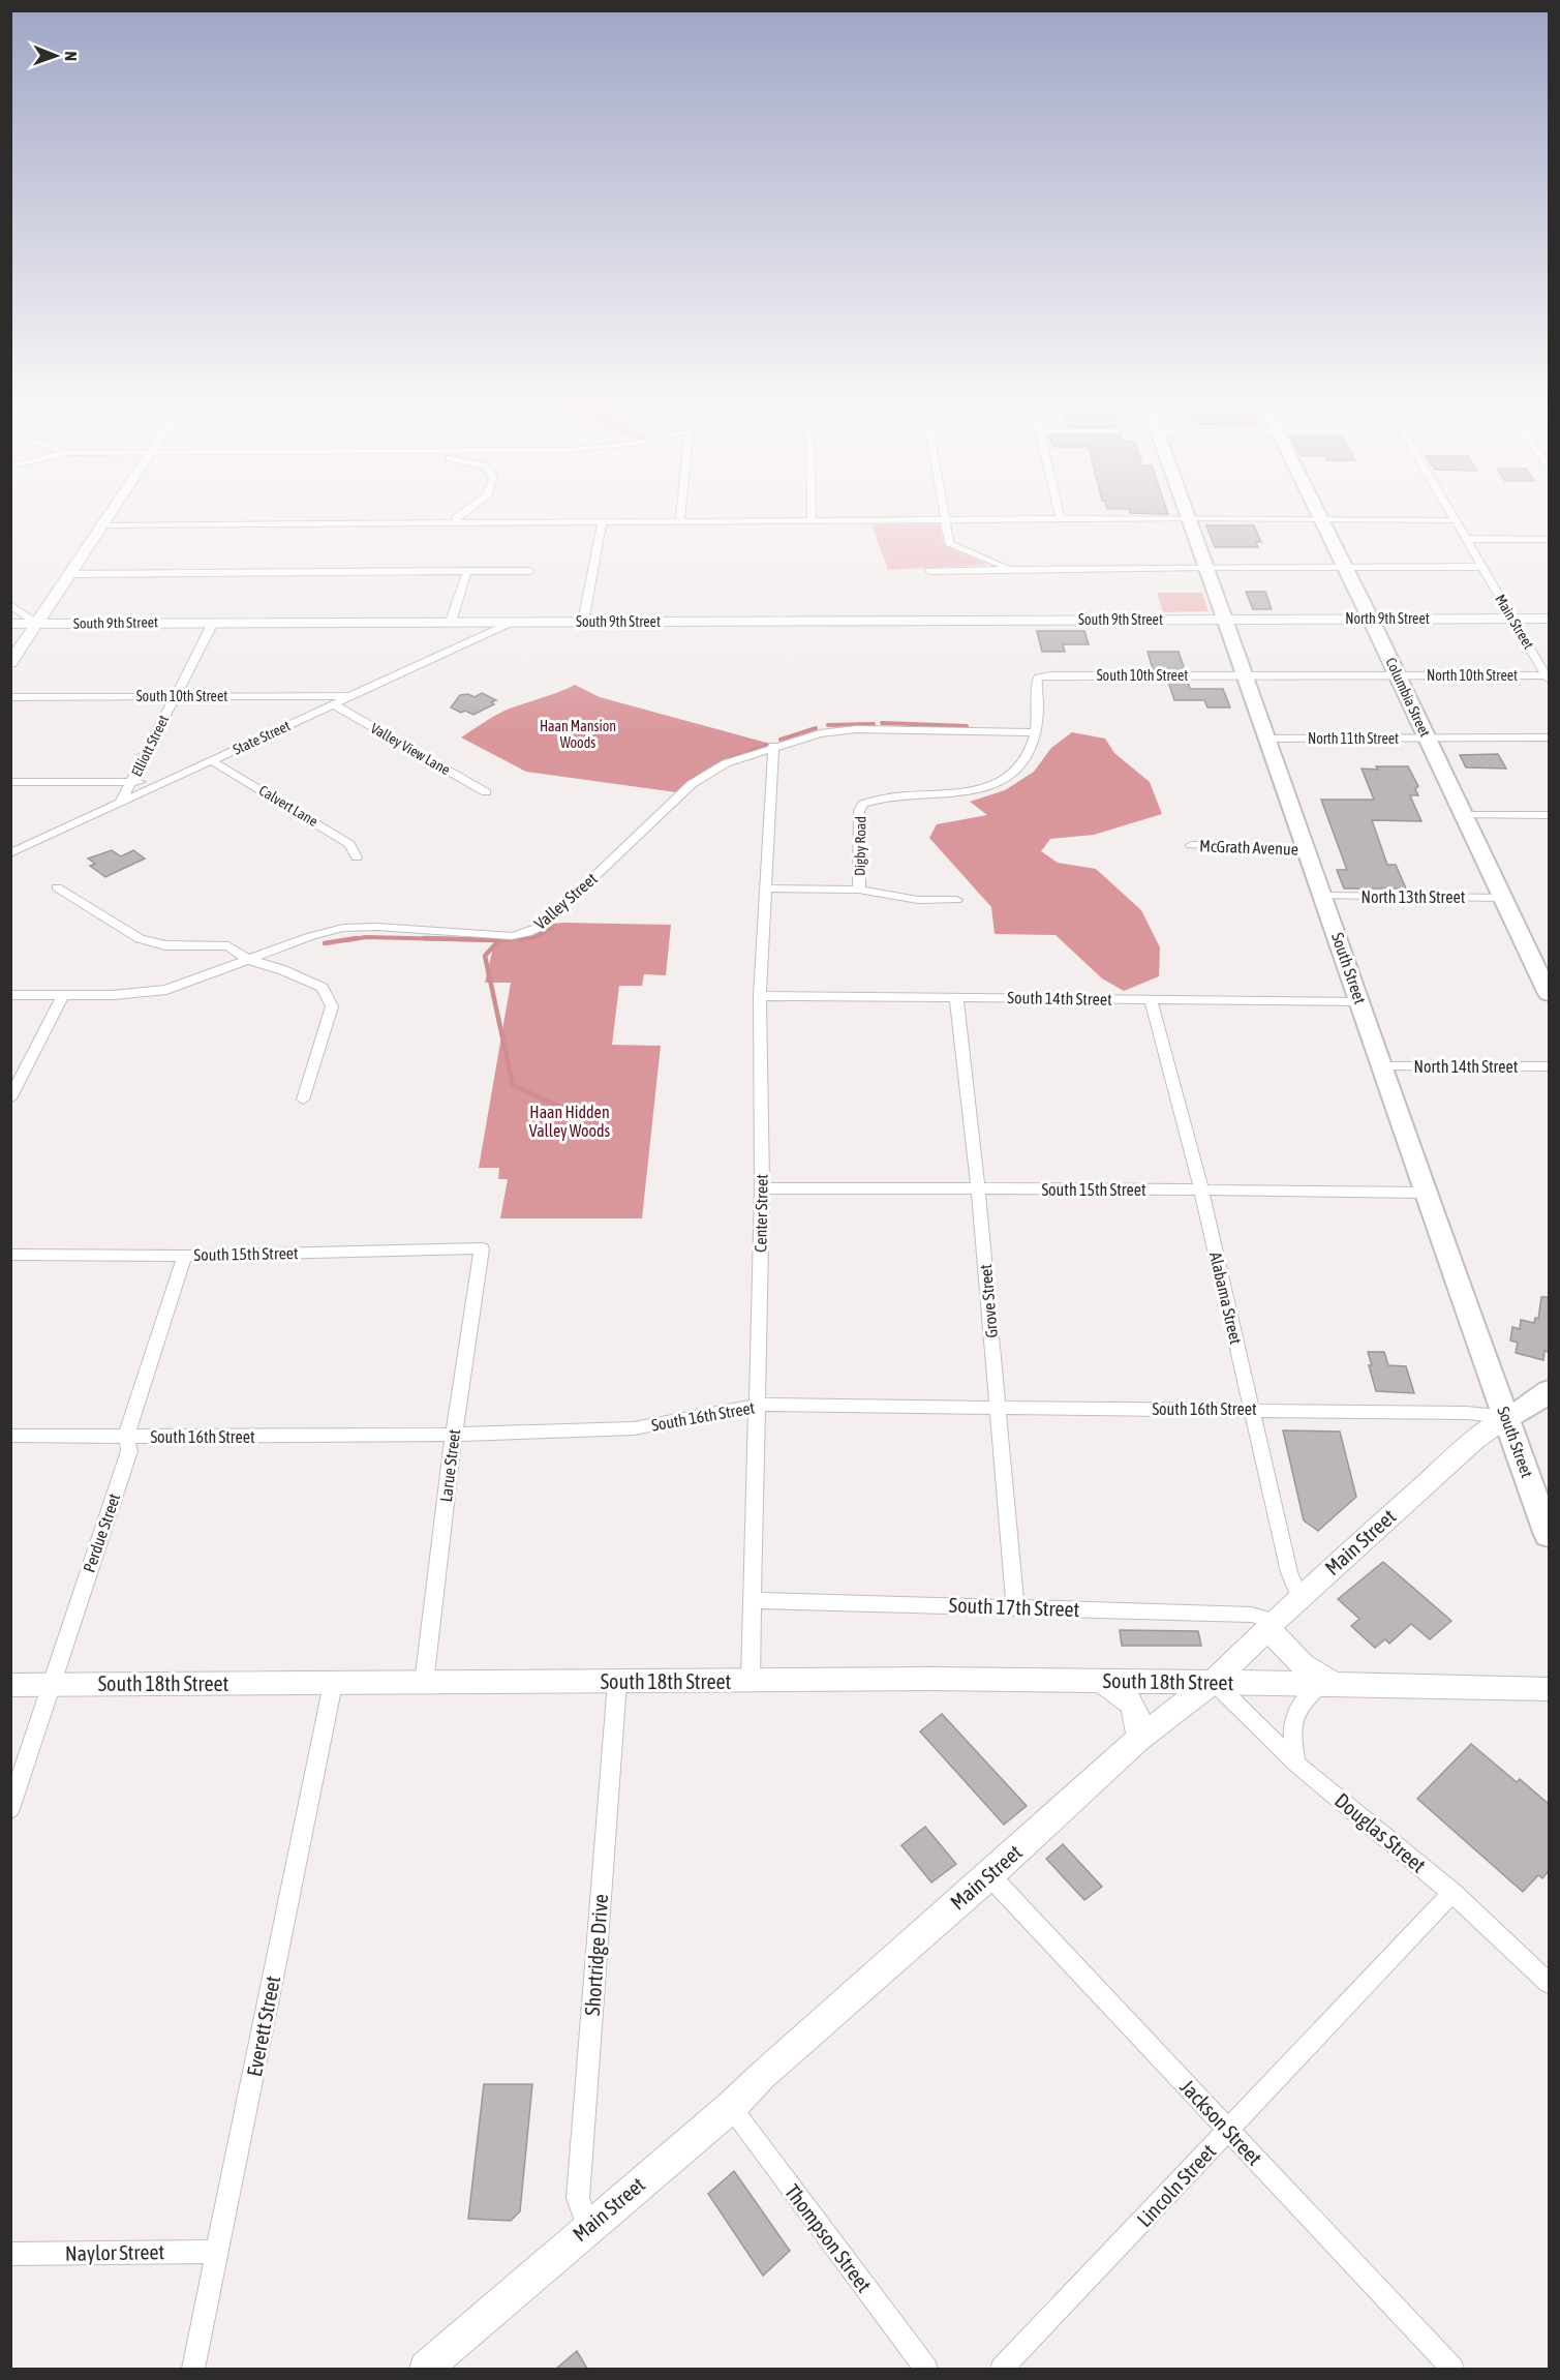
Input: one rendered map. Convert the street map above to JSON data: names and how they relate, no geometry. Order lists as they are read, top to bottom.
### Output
{
  "streets": {
    "main road": [
      "North 9th Street",
      "South 9th Street",
      "Main Street",
      "Columbia Street",
      "South Street",
      "South 18th Street"
    ],
    "street": [
      "South 10th Street",
      "North 10th Street",
      "State Street",
      "North 11th Street",
      "Elliott Street",
      "Valley View Lane",
      "Calvert Lane",
      "Digby Road",
      "McGrath Avenue",
      "North 13th Street",
      "Valley Street",
      "South 14th Street",
      "North 14th Street",
      "South 15th Street",
      "Center Street",
      "Alabama Street",
      "Grove Street",
      "South 16th Street",
      "Larue Street",
      "Perdue Street",
      "South 17th Street",
      "Douglas Street",
      "Shortridge Drive",
      "Everett Street",
      "Jackson Street",
      "Lincoln Street",
      "Thompson Street",
      "Naylor Street"
    ]
  },
  "crossings": [
    ["North 9th Street", "South 9th Street"],
    ["North 9th Street", "Main Street"],
    ["North 9th Street", "Columbia Street"],
    ["North 9th Street", "South Street"],
    ["South 9th Street", "State Street"],
    ["South 9th Street", "Elliott Street"],
    ["South 9th Street", "South Street"],
    ["Main Street", "North 10th Street"],
    ["Main Street", "South Street"],
    ["Main Street", "Alabama Street"],
    ["Main Street", "South 16th Street"],
    ["Main Street", "South 17th Street"],
    ["Main Street", "South 18th Street"],
    ["Main Street", "Douglas Street"],
    ["Main Street", "Shortridge Drive"],
    ["Main Street", "Jackson Street"],
    ["Main Street", "Thompson Street"],
    ["South 10th Street", "North 10th Street"],
    ["South 10th Street", "State Street"],
    ["South 10th Street", "Elliott Street"],
    ["South 10th Street", "Digby Road"],
    ["South 10th Street", "Valley Street"],
    ["South 10th Street", "South Street"],
    ["North 10th Street", "Columbia Street"],
    ["North 10th Street", "South Street"],
    ["Columbia Street", "North 11th Street"],
    ["Columbia Street", "North 13th Street"],
    ["State Street", "Elliott Street"],
    ["State Street", "Valley View Lane"],
    ["State Street", "Calvert Lane"],
    ["North 11th Street", "South Street"],
    ["Digby Road", "Valley Street"],
    ["Digby Road", "Center Street"],
    ["McGrath Avenue", "South Street"],
    ["North 13th Street", "South Street"],
    ["Valley Street", "Center Street"],
    ["South Street", "South 14th Street"],
    ["South Street", "North 14th Street"],
    ["South Street", "South 15th Street"],
    ["South Street", "South 16th Street"],
    ["South 14th Street", "Center Street"],
    ["South 14th Street", "Alabama Street"],
    ["South 14th Street", "Grove Street"],
    ["South 15th Street", "Center Street"],
    ["South 15th Street", "Alabama Street"],
    ["South 15th Street", "Grove Street"],
    ["South 15th Street", "Larue Street"],
    ["South 15th Street", "Perdue Street"],
    ["Center Street", "South 16th Street"],
    ["Center Street", "South 17th Street"],
    ["Center Street", "South 18th Street"],
    ["Alabama Street", "South 16th Street"],
    ["Grove Street", "South 16th Street"],
    ["Grove Street", "South 17th Street"],
    ["South 16th Street", "Larue Street"],
    ["South 16th Street", "Perdue Street"],
    ["Larue Street", "South 18th Street"],
    ["Perdue Street", "South 18th Street"],
    ["South 18th Street", "Douglas Street"],
    ["South 18th Street", "Shortridge Drive"],
    ["South 18th Street", "Everett Street"],
    ["Douglas Street", "Lincoln Street"],
    ["Everett Street", "Naylor Street"],
    ["Jackson Street", "Lincoln Street"]
  ],
  "parks": ["Haan Mansion Woods", "Haan Hidden Valley Woods"],
  "north": "right"
}
